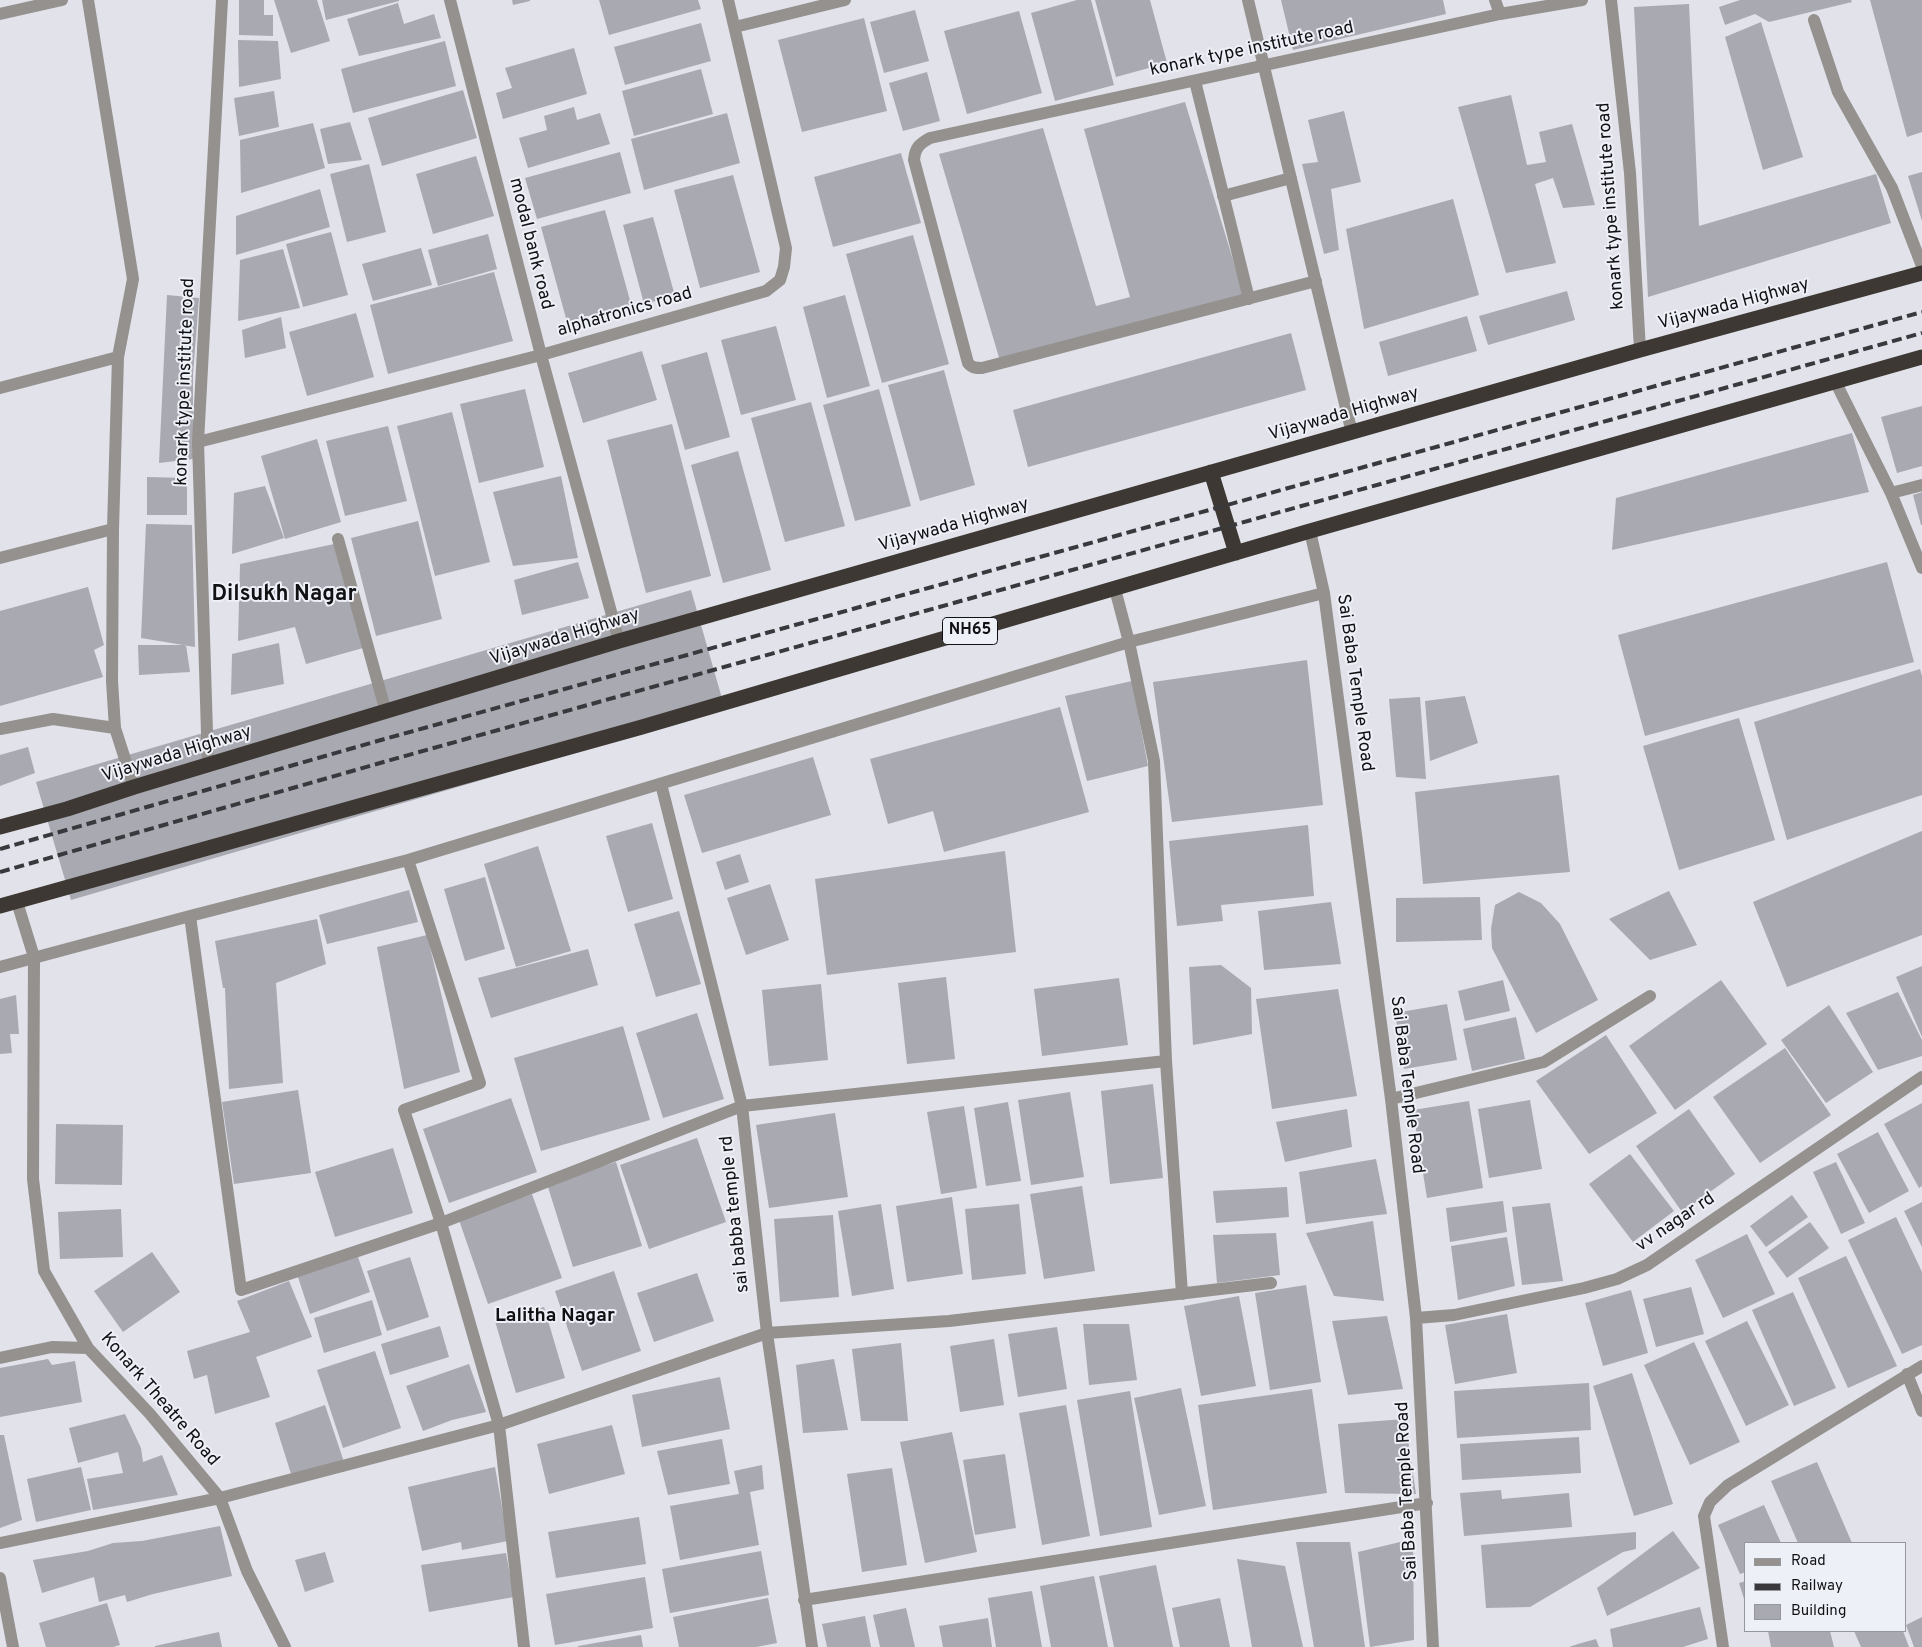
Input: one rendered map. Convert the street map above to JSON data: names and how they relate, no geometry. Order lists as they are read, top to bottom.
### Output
{
  "streets": {
    "highway": ["Vijaywada Highway", "NH65"],
    "street": [
      "konark type institute road",
      "modal bank road",
      "alphatronics road",
      "Sai Baba Temple Road",
      "sai babba temple rd",
      "vv nagar rd",
      "Konark Theatre Road"
    ]
  },
  "crossings": [
    ["konark type institute road", "Vijaywada Highway"],
    ["konark type institute road", "alphatronics road"],
    ["modal bank road", "Vijaywada Highway"],
    ["modal bank road", "alphatronics road"],
    ["NH65", "Sai Baba Temple Road"],
    ["NH65", "Konark Theatre Road"],
    ["Sai Baba Temple Road", "vv nagar rd"]
  ],
  "districts": ["Dilsukh Nagar", "Lalitha Nagar"],
  "legend": ["Road", "Railway", "Building"]
}
